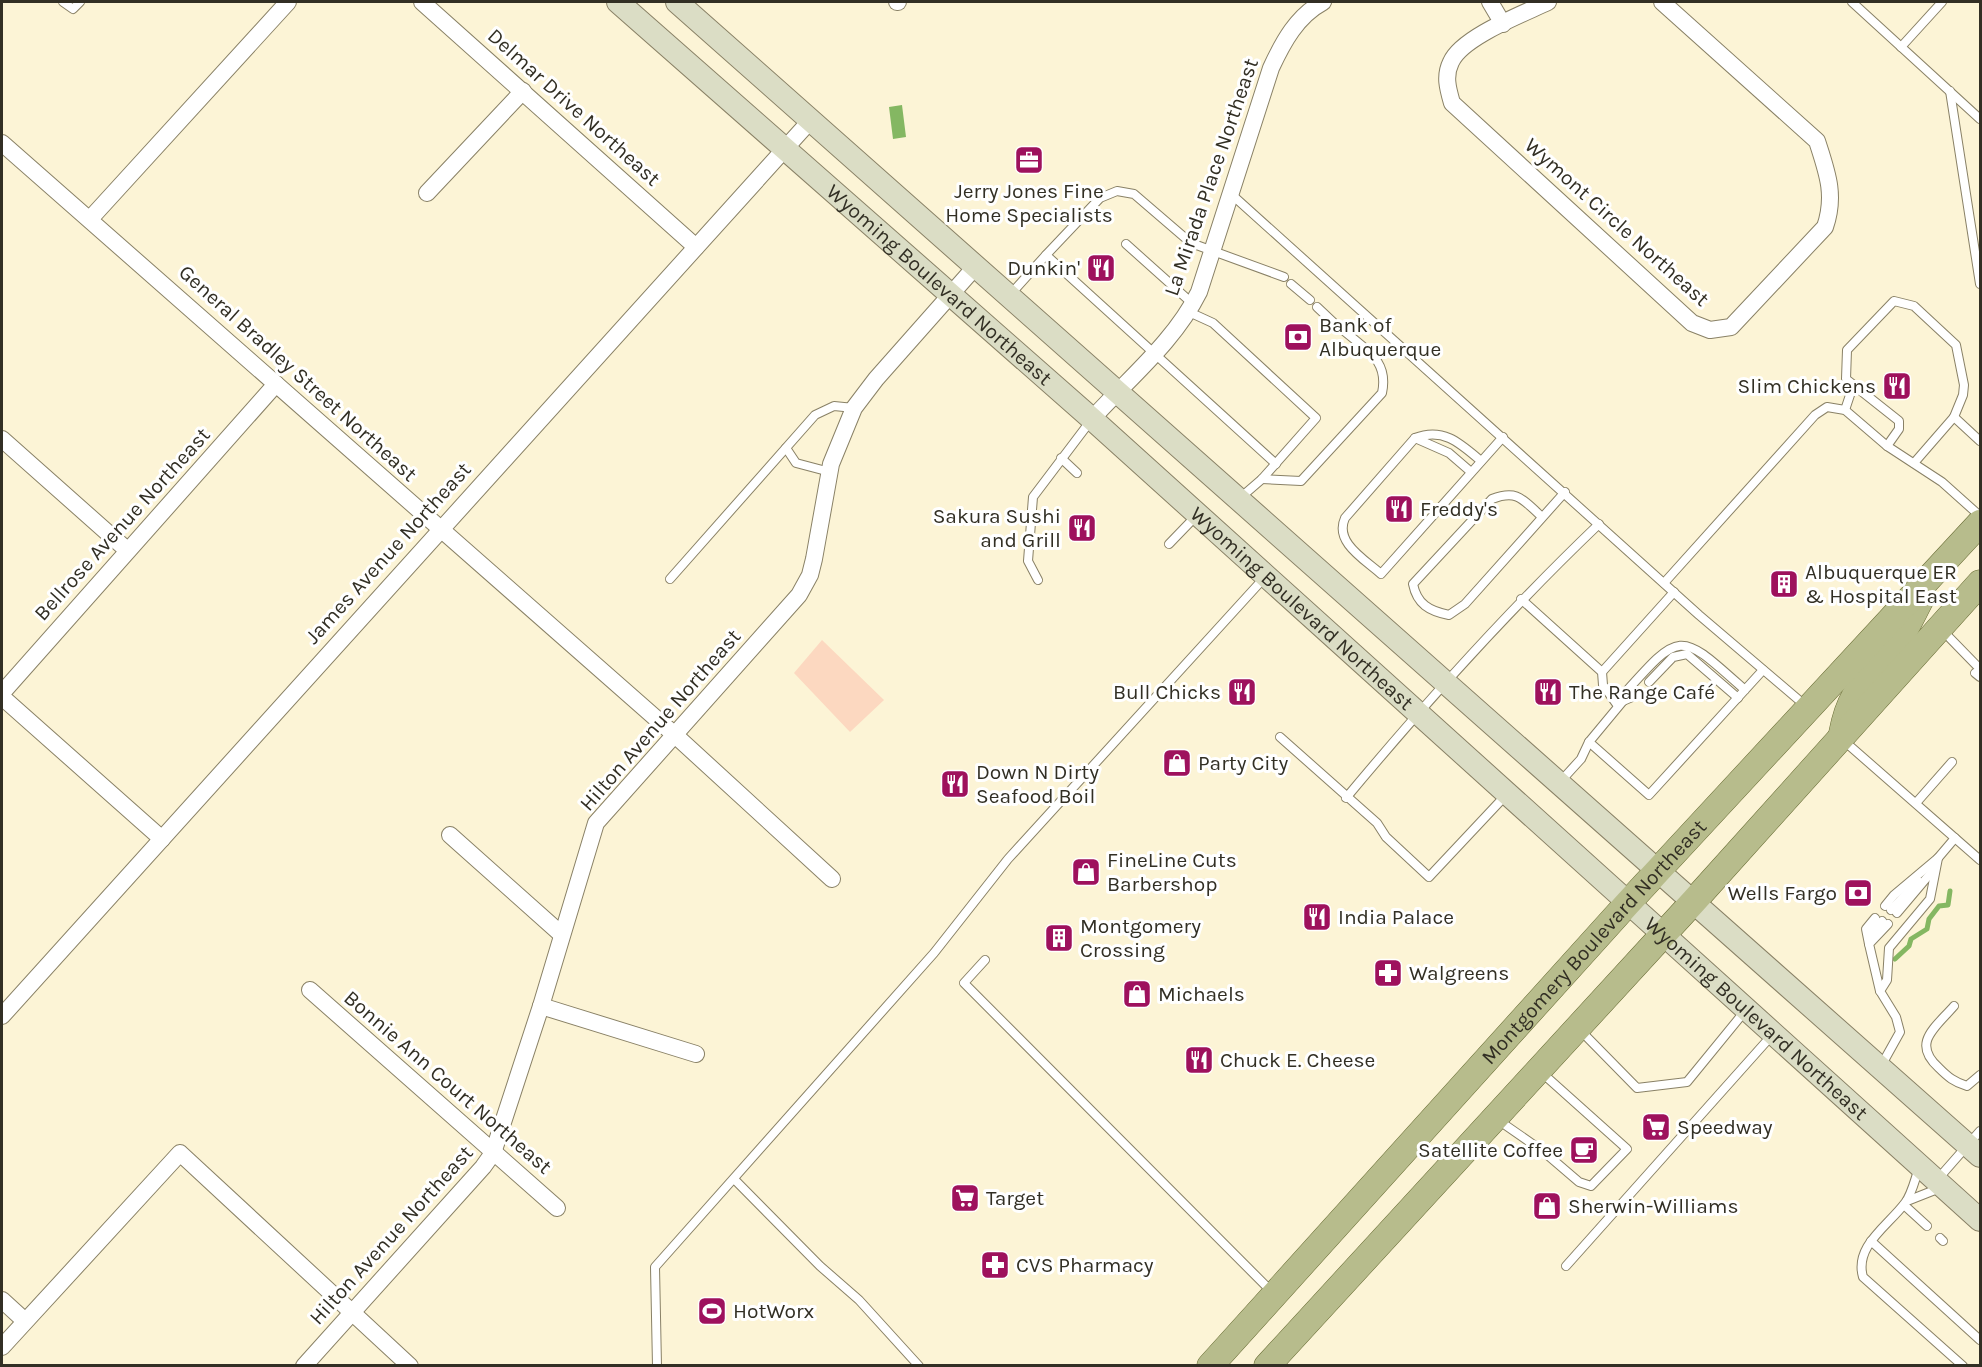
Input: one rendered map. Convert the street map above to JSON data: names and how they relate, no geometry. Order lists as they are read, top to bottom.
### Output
{
  "streets": {
    "main road": ["Wyoming Boulevard Northeast", "Montgomery Boulevard Northeast"],
    "street": [
      "Delmar Drive Northeast",
      "La Mirada Place Northeast",
      "Wymont Circle Northeast",
      "General Bradley Street Northeast",
      "Bellrose Avenue Northeast",
      "James Avenue Northeast",
      "Hilton Avenue Northeast",
      "Bonnie Ann Court Northeast"
    ]
  },
  "crossings": [
    ["Delmar Drive Northeast", "James Avenue Northeast"],
    ["La Mirada Place Northeast", "Wyoming Boulevard Northeast"],
    ["Wyoming Boulevard Northeast", "James Avenue Northeast"],
    ["Wyoming Boulevard Northeast", "Hilton Avenue Northeast"],
    ["Wyoming Boulevard Northeast", "Montgomery Boulevard Northeast"],
    ["General Bradley Street Northeast", "Bellrose Avenue Northeast"],
    ["General Bradley Street Northeast", "James Avenue Northeast"],
    ["General Bradley Street Northeast", "Hilton Avenue Northeast"],
    ["Hilton Avenue Northeast", "Bonnie Ann Court Northeast"]
  ],
  "places": {
    "office": ["Jerry Jones Fine Home Specialists"],
    "restaurant": [
      "Dunkin'",
      "Slim Chickens",
      "Freddy's",
      "Sakura Sushi and Grill",
      "Bull Chicks",
      "The Range Café",
      "Down N Dirty Seafood Boil",
      "India Palace",
      "Chuck E. Cheese"
    ],
    "bank": ["Bank of Albuquerque", "Wells Fargo"],
    "building": ["Albuquerque ER & Hospital East", "Montgomery Crossing"],
    "shop": [
      "Party City",
      "FineLine Cuts Barbershop",
      "Michaels",
      "Sherwin-Williams"
    ],
    "pharmacy": ["Walgreens", "CVS Pharmacy"],
    "supermarket": ["Speedway", "Target"],
    "cafe": ["Satellite Coffee"],
    "sports": ["HotWorx"]
  }
}
